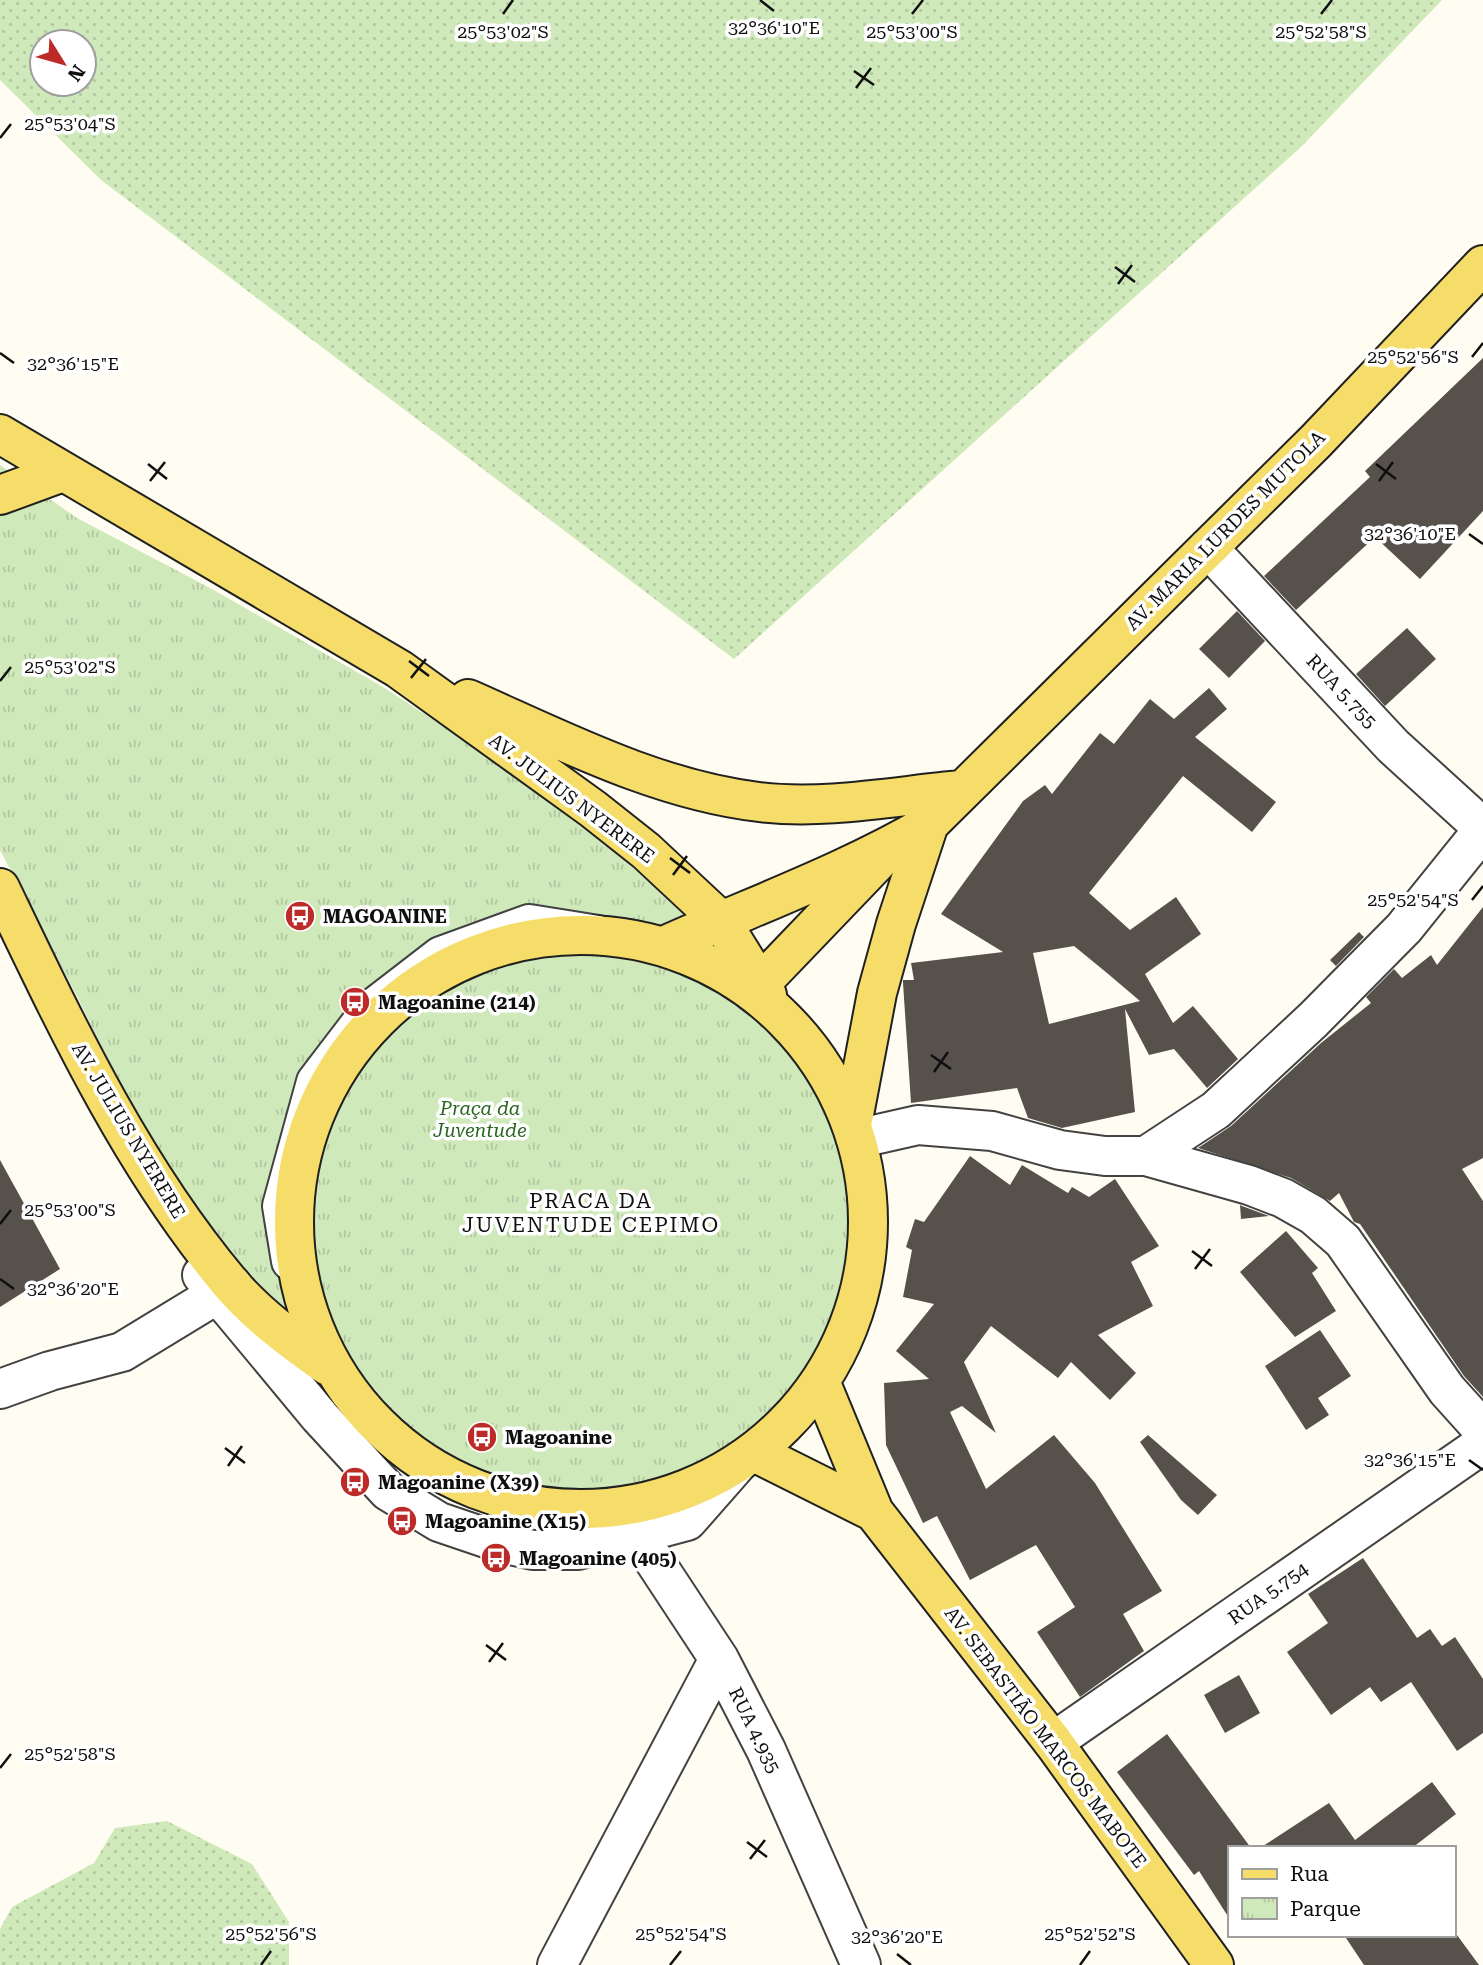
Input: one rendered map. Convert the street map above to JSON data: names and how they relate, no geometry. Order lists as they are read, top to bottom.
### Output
{
  "streets": {
    "main road": ["AV. MARIA LURDES MUTOLA", "AV. JULIUS NYERERE", "AV. SEBASTIÃO MARCOS MABOTE"],
    "street": ["RUA 5.755", "RUA 5.754", "RUA 4.935"]
  },
  "crossings": [
    ["AV. MARIA LURDES MUTOLA", "RUA 5.755"],
    ["RUA 5.754", "AV. SEBASTIÃO MARCOS MABOTE"]
  ],
  "districts": ["PRACA DA JUVENTUDE CEPIMO"],
  "parks": ["Praça da Juventude"],
  "places": {
    "bus stop": [
      "MAGOANINE",
      "Magoanine (214)",
      "Magoanine",
      "Magoanine (X39)",
      "Magoanine (X15)",
      "Magoanine (405)"
    ]
  },
  "legend": ["Rua", "Parque"],
  "north": "bottom right",
  "coordinates": [
    "32°36'10\"E",
    "25°53'02\"S",
    "25°53'00\"S",
    "25°52'58\"S",
    "25°53'04\"S",
    "25°52'56\"S",
    "32°36'15\"E",
    "25°52'54\"S",
    "32°36'20\"E",
    "25°52'52\"S"
  ]
}
